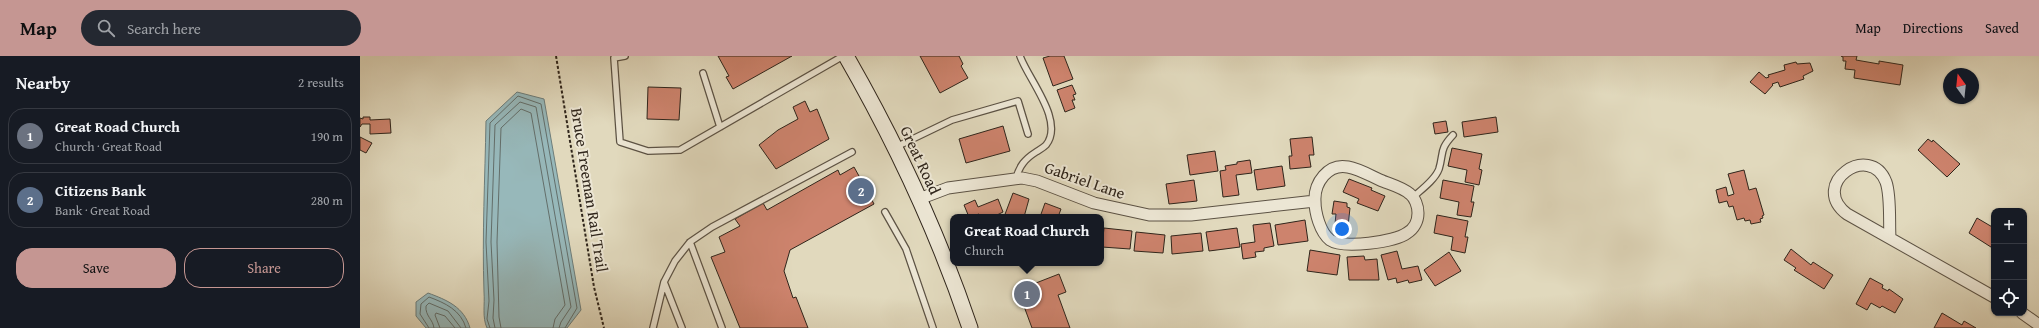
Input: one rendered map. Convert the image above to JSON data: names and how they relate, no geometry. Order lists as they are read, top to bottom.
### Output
{
  "streets": {
    "main road": ["Great Road"],
    "street": ["Gabriel Lane"],
    "path": ["Bruce Freeman Rail Trail"]
  },
  "crossings": [
    ["Great Road", "Gabriel Lane"]
  ],
  "north": "top",
  "page": {
    "header": "Map",
    "search": "Search here",
    "nav": ["Map", "Directions", "Saved"],
    "heading": ["Nearby", "2 results"],
    "list": [
      {
        "mark": "1",
        "name": "Great Road Church",
        "note": "Church · Great Road",
        "value": "190 m"
      },
      {
        "mark": "2",
        "name": "Citizens Bank",
        "note": "Bank · Great Road",
        "value": "280 m"
      }
    ],
    "pins": ["2", "1"],
    "map_buttons": ["+", "−"],
    "popup": ["Great Road Church", "Church"],
    "buttons": ["Save", "Share"]
  }
}
